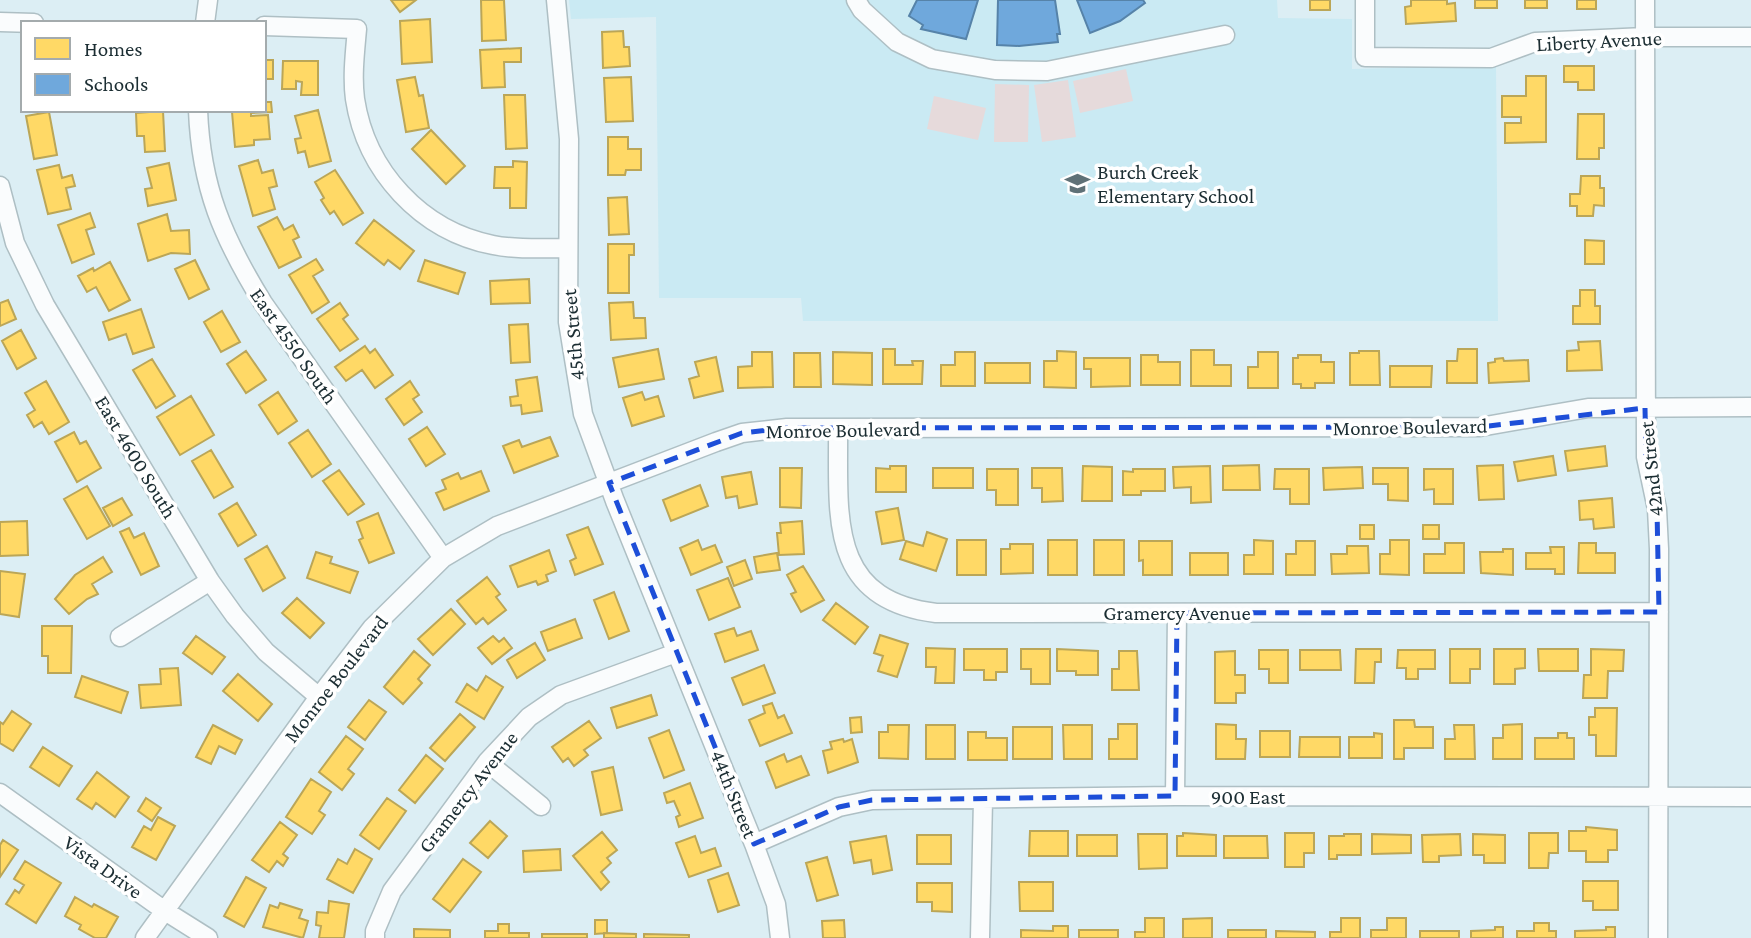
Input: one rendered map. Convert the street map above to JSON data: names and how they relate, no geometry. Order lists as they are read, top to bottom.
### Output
{
  "streets": {
    "street": [
      "Liberty Avenue",
      "45th Street",
      "East 4550 South",
      "Monroe Boulevard",
      "East 4600 South",
      "42nd Street",
      "Gramercy Avenue",
      "44th Street",
      "900 East",
      "Vista Drive"
    ]
  },
  "crossings": [
    ["Liberty Avenue", "42nd Street"],
    ["45th Street", "Monroe Boulevard"],
    ["45th Street", "Gramercy Avenue"],
    ["45th Street", "44th Street"],
    ["East 4550 South", "Monroe Boulevard"],
    ["Monroe Boulevard", "East 4600 South"],
    ["Monroe Boulevard", "42nd Street"],
    ["Monroe Boulevard", "Gramercy Avenue"],
    ["Monroe Boulevard", "Vista Drive"],
    ["42nd Street", "Gramercy Avenue"],
    ["42nd Street", "900 East"],
    ["Gramercy Avenue", "44th Street"],
    ["44th Street", "900 East"]
  ],
  "places": {
    "school or university": ["Burch Creek Elementary School"]
  },
  "legend": ["Homes", "Schools"]
}
